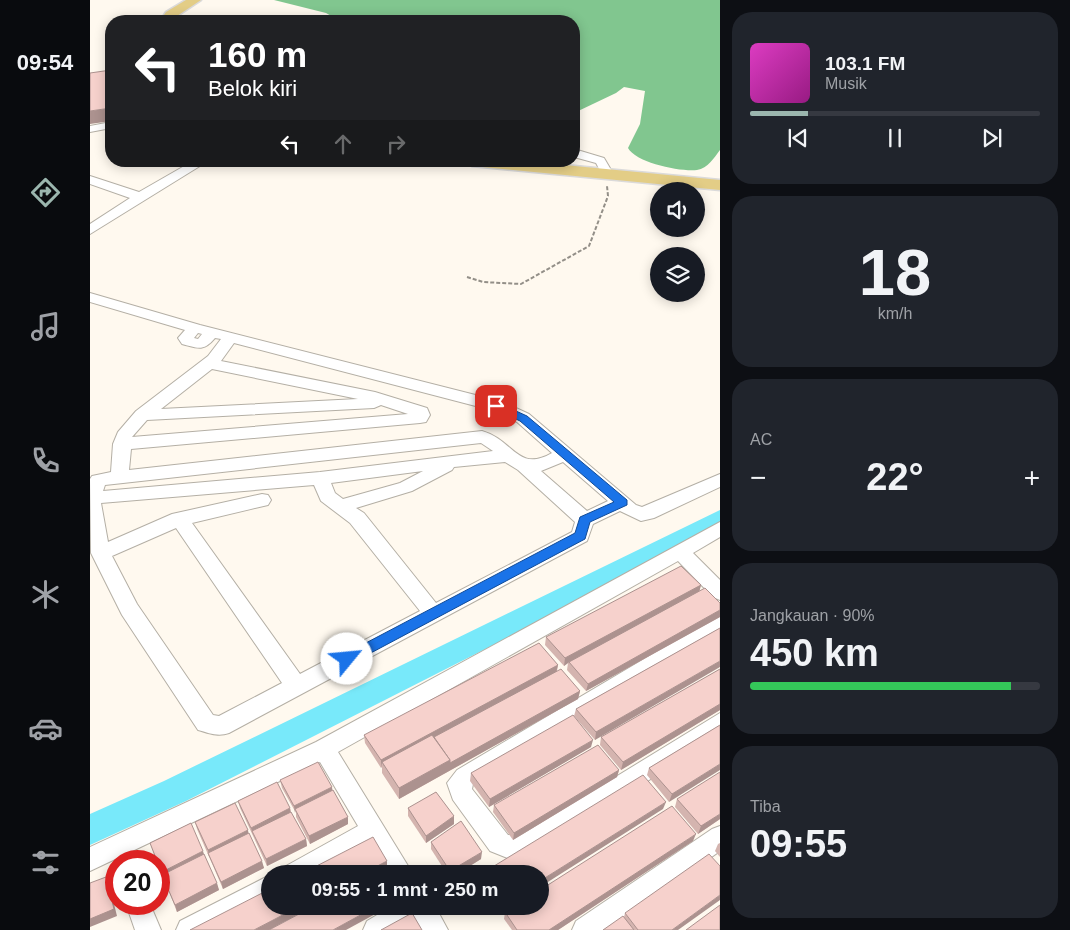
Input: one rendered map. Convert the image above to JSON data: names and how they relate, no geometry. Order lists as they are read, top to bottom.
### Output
{
  "page": {
    "tabs": "09:54",
    "turn": ["160 m", "Belok kiri"],
    "song": ["103.1 FM", "Musik"],
    "tile": [
      ["18", "km/h"],
      "AC",
      ["Jangkauan · 90%", "450 km"],
      ["Tiba", "09:55"]
    ],
    "heat": ["−", "22°", "+"],
    "limit": "20",
    "trip": "09:55 · 1 mnt · 250 m"
  }
}
